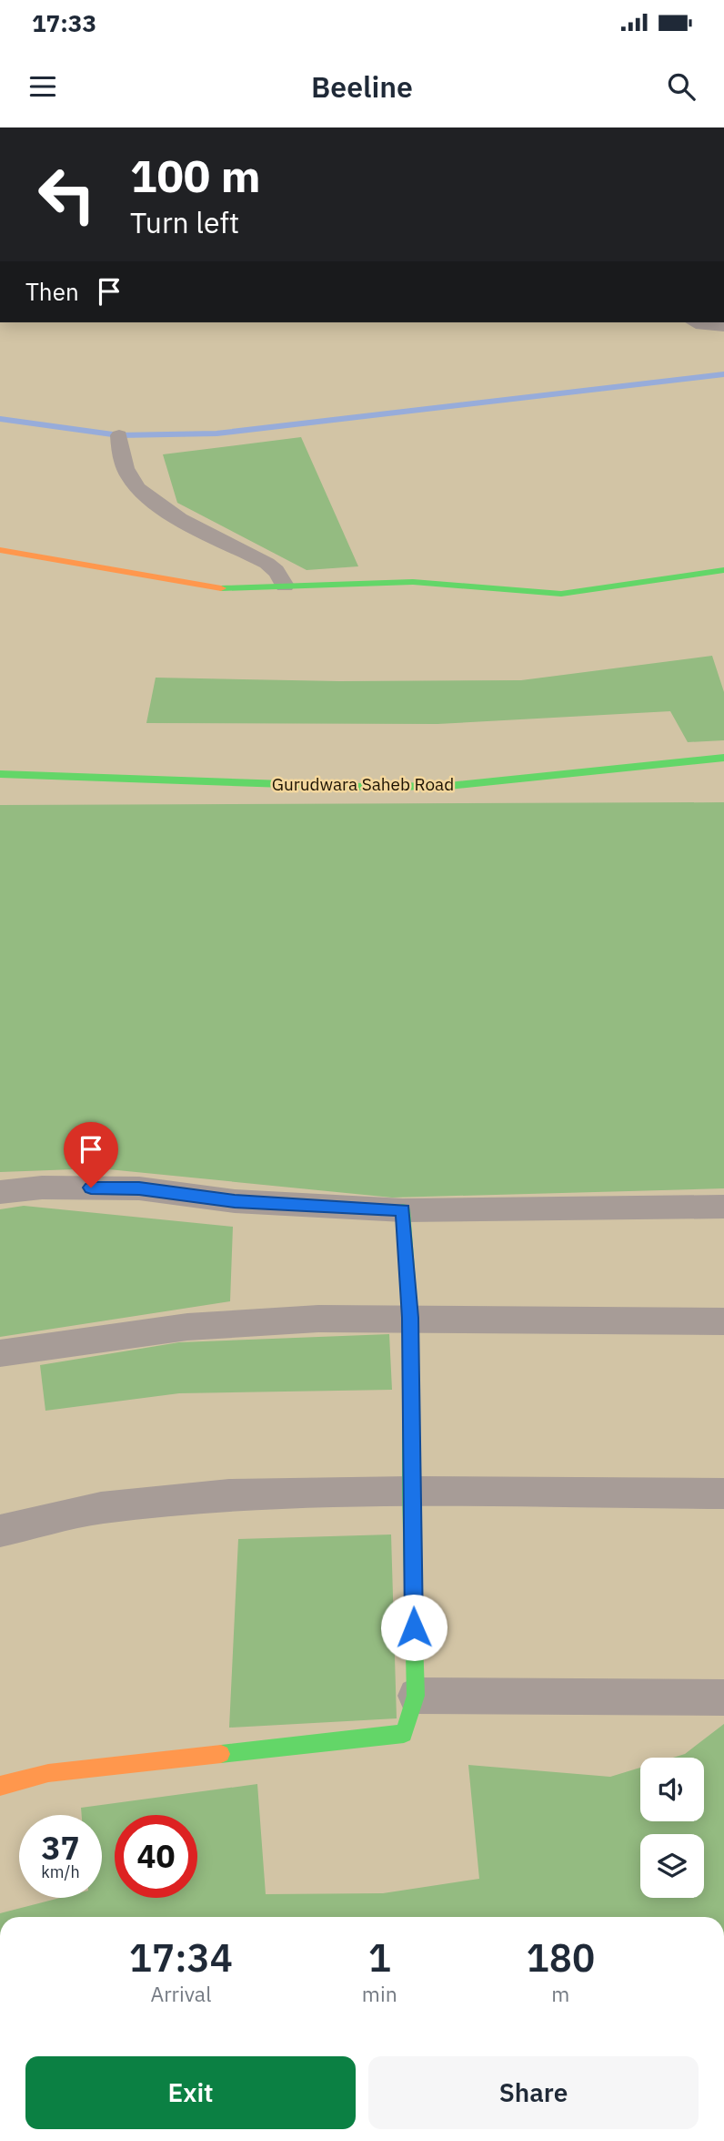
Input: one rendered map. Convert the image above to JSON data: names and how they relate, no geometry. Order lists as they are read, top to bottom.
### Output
{
  "streets": {
    "street": ["Gurudwara Saheb Road"]
  },
  "page": {
    "status": "17:33",
    "header": "Beeline",
    "turn": ["100 m", "Turn left"],
    "then": "Then",
    "speed": "37 km/h",
    "limit": "40",
    "eta": [
      "17:34",
      "Arrival",
      "1",
      "min",
      "180",
      "m"
    ],
    "buttons": ["Exit", "Share"]
  }
}
